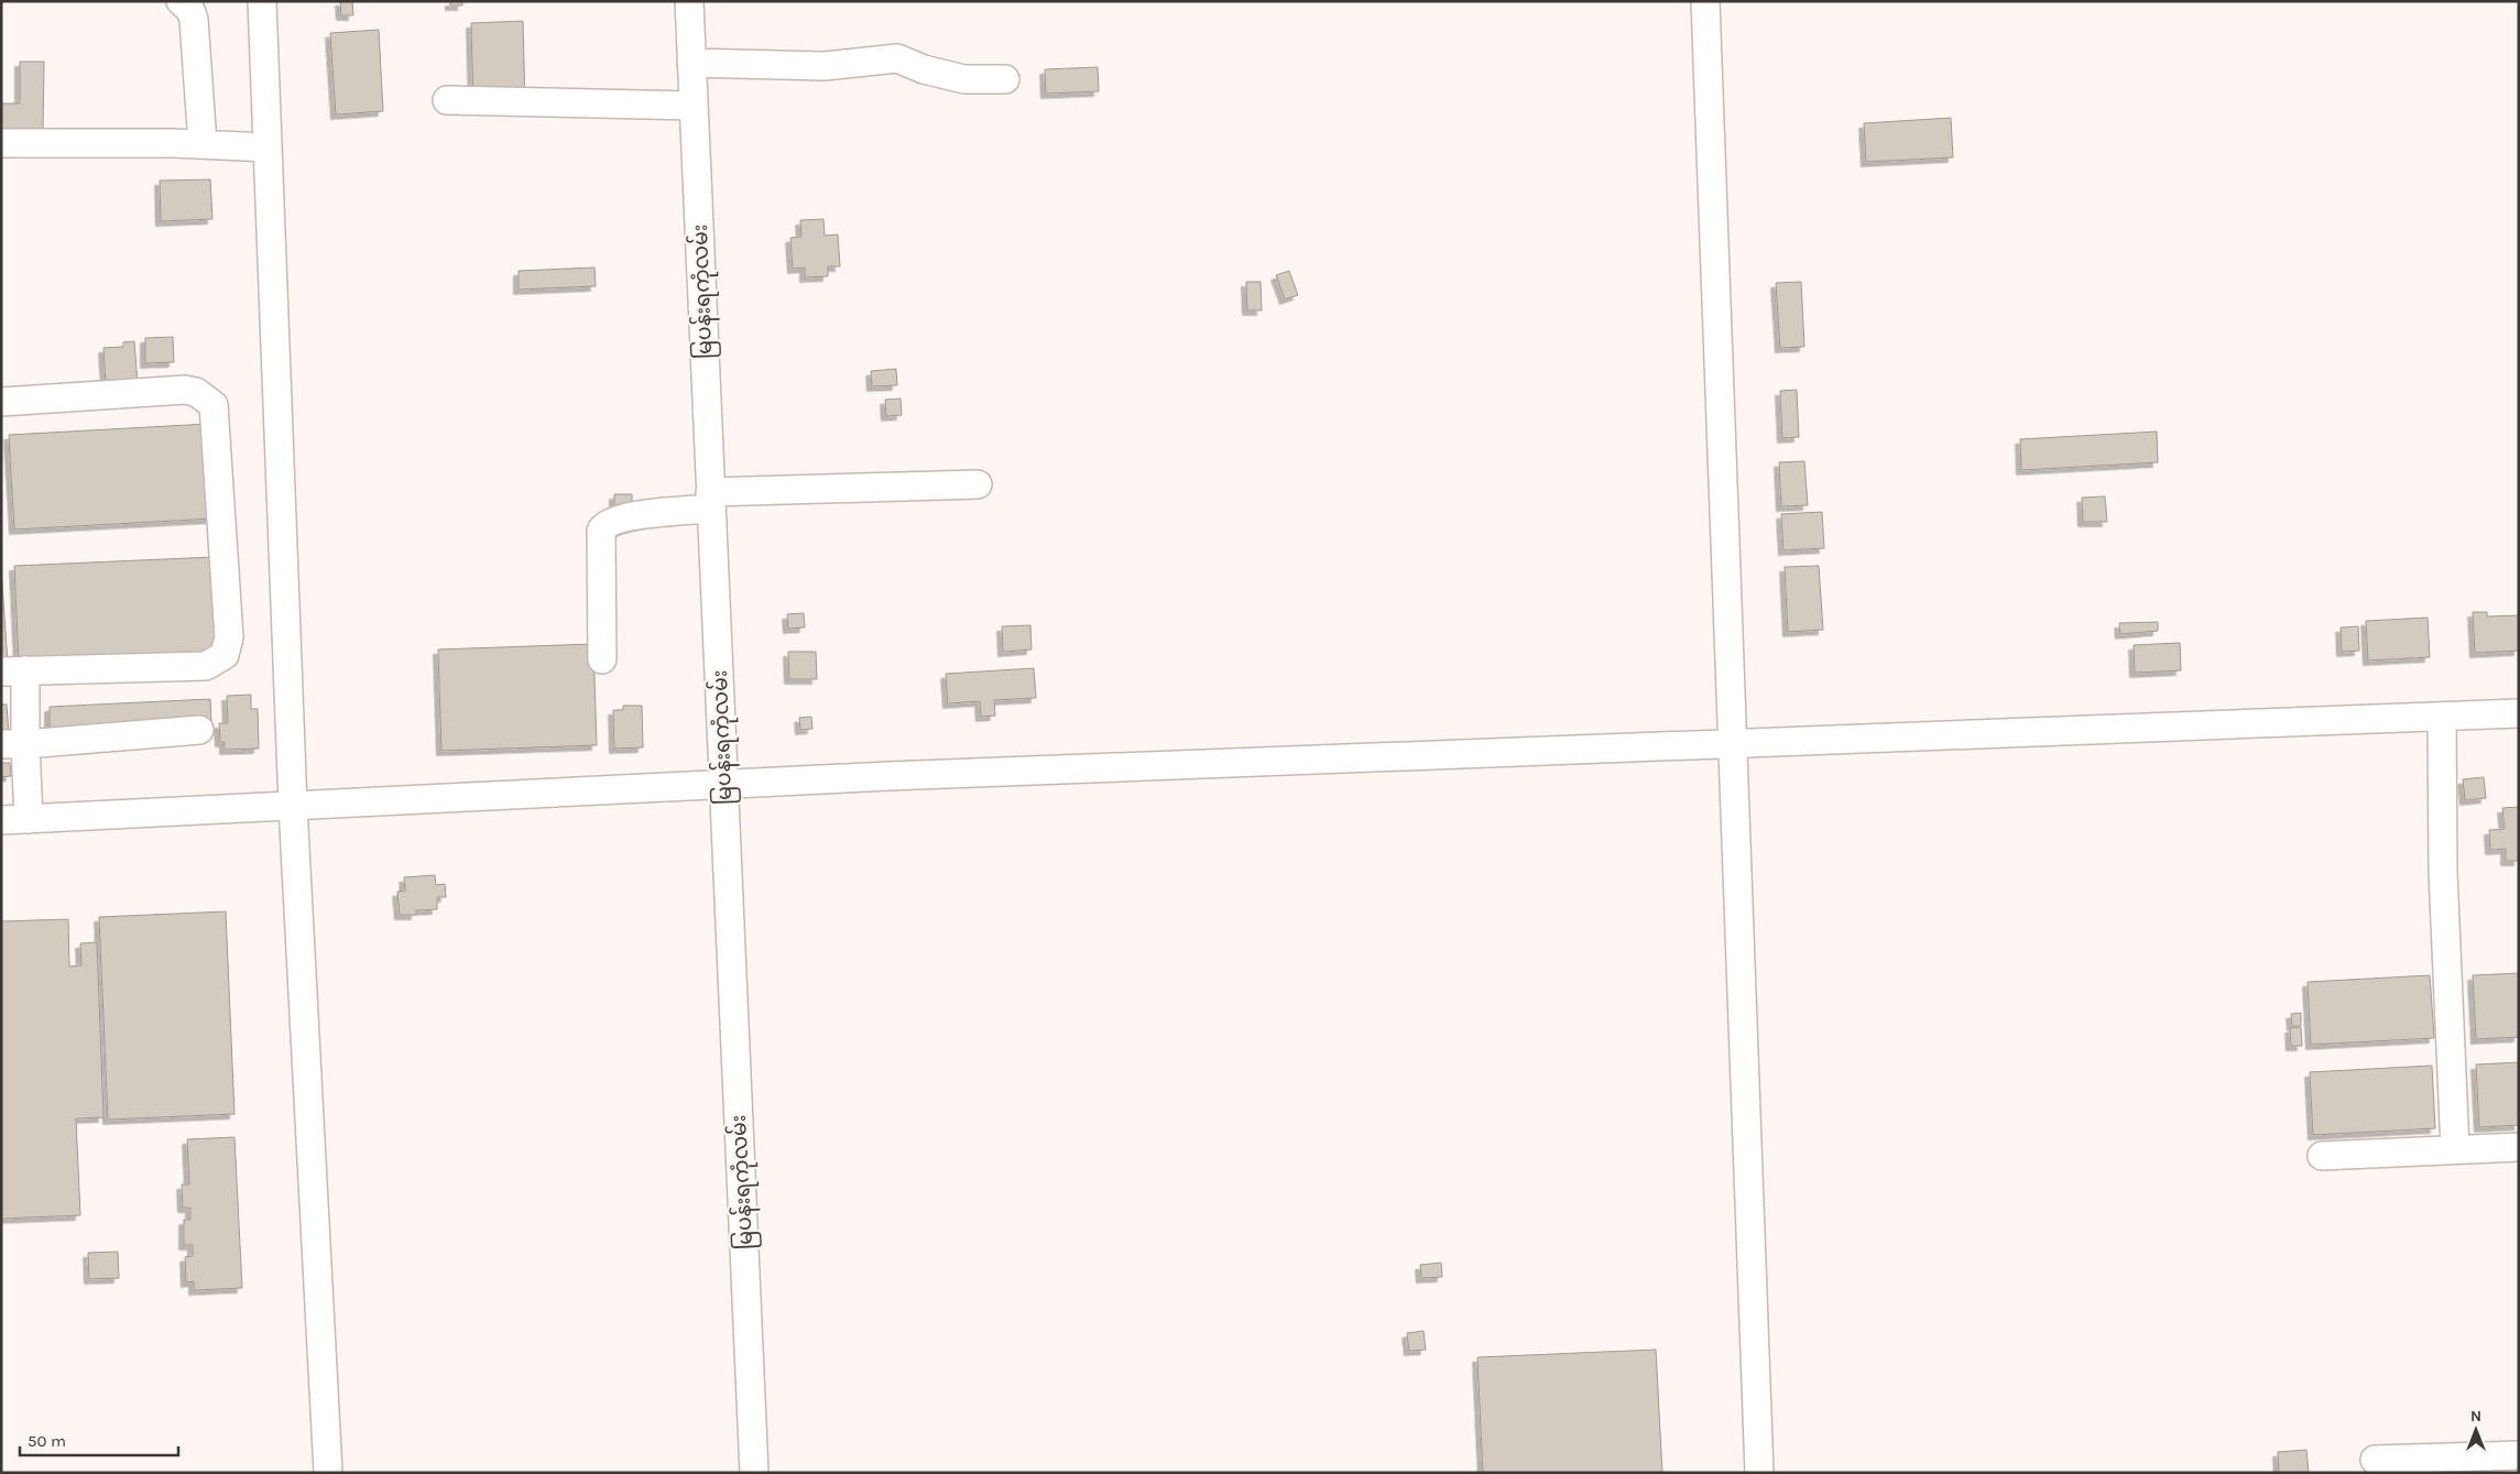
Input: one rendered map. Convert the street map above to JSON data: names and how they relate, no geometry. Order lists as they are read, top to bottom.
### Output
{
  "streets": {
    "street": ["မြပန်းရကုံလမ်း"]
  },
  "scale_bar": "50 m",
  "north": "top"
}
